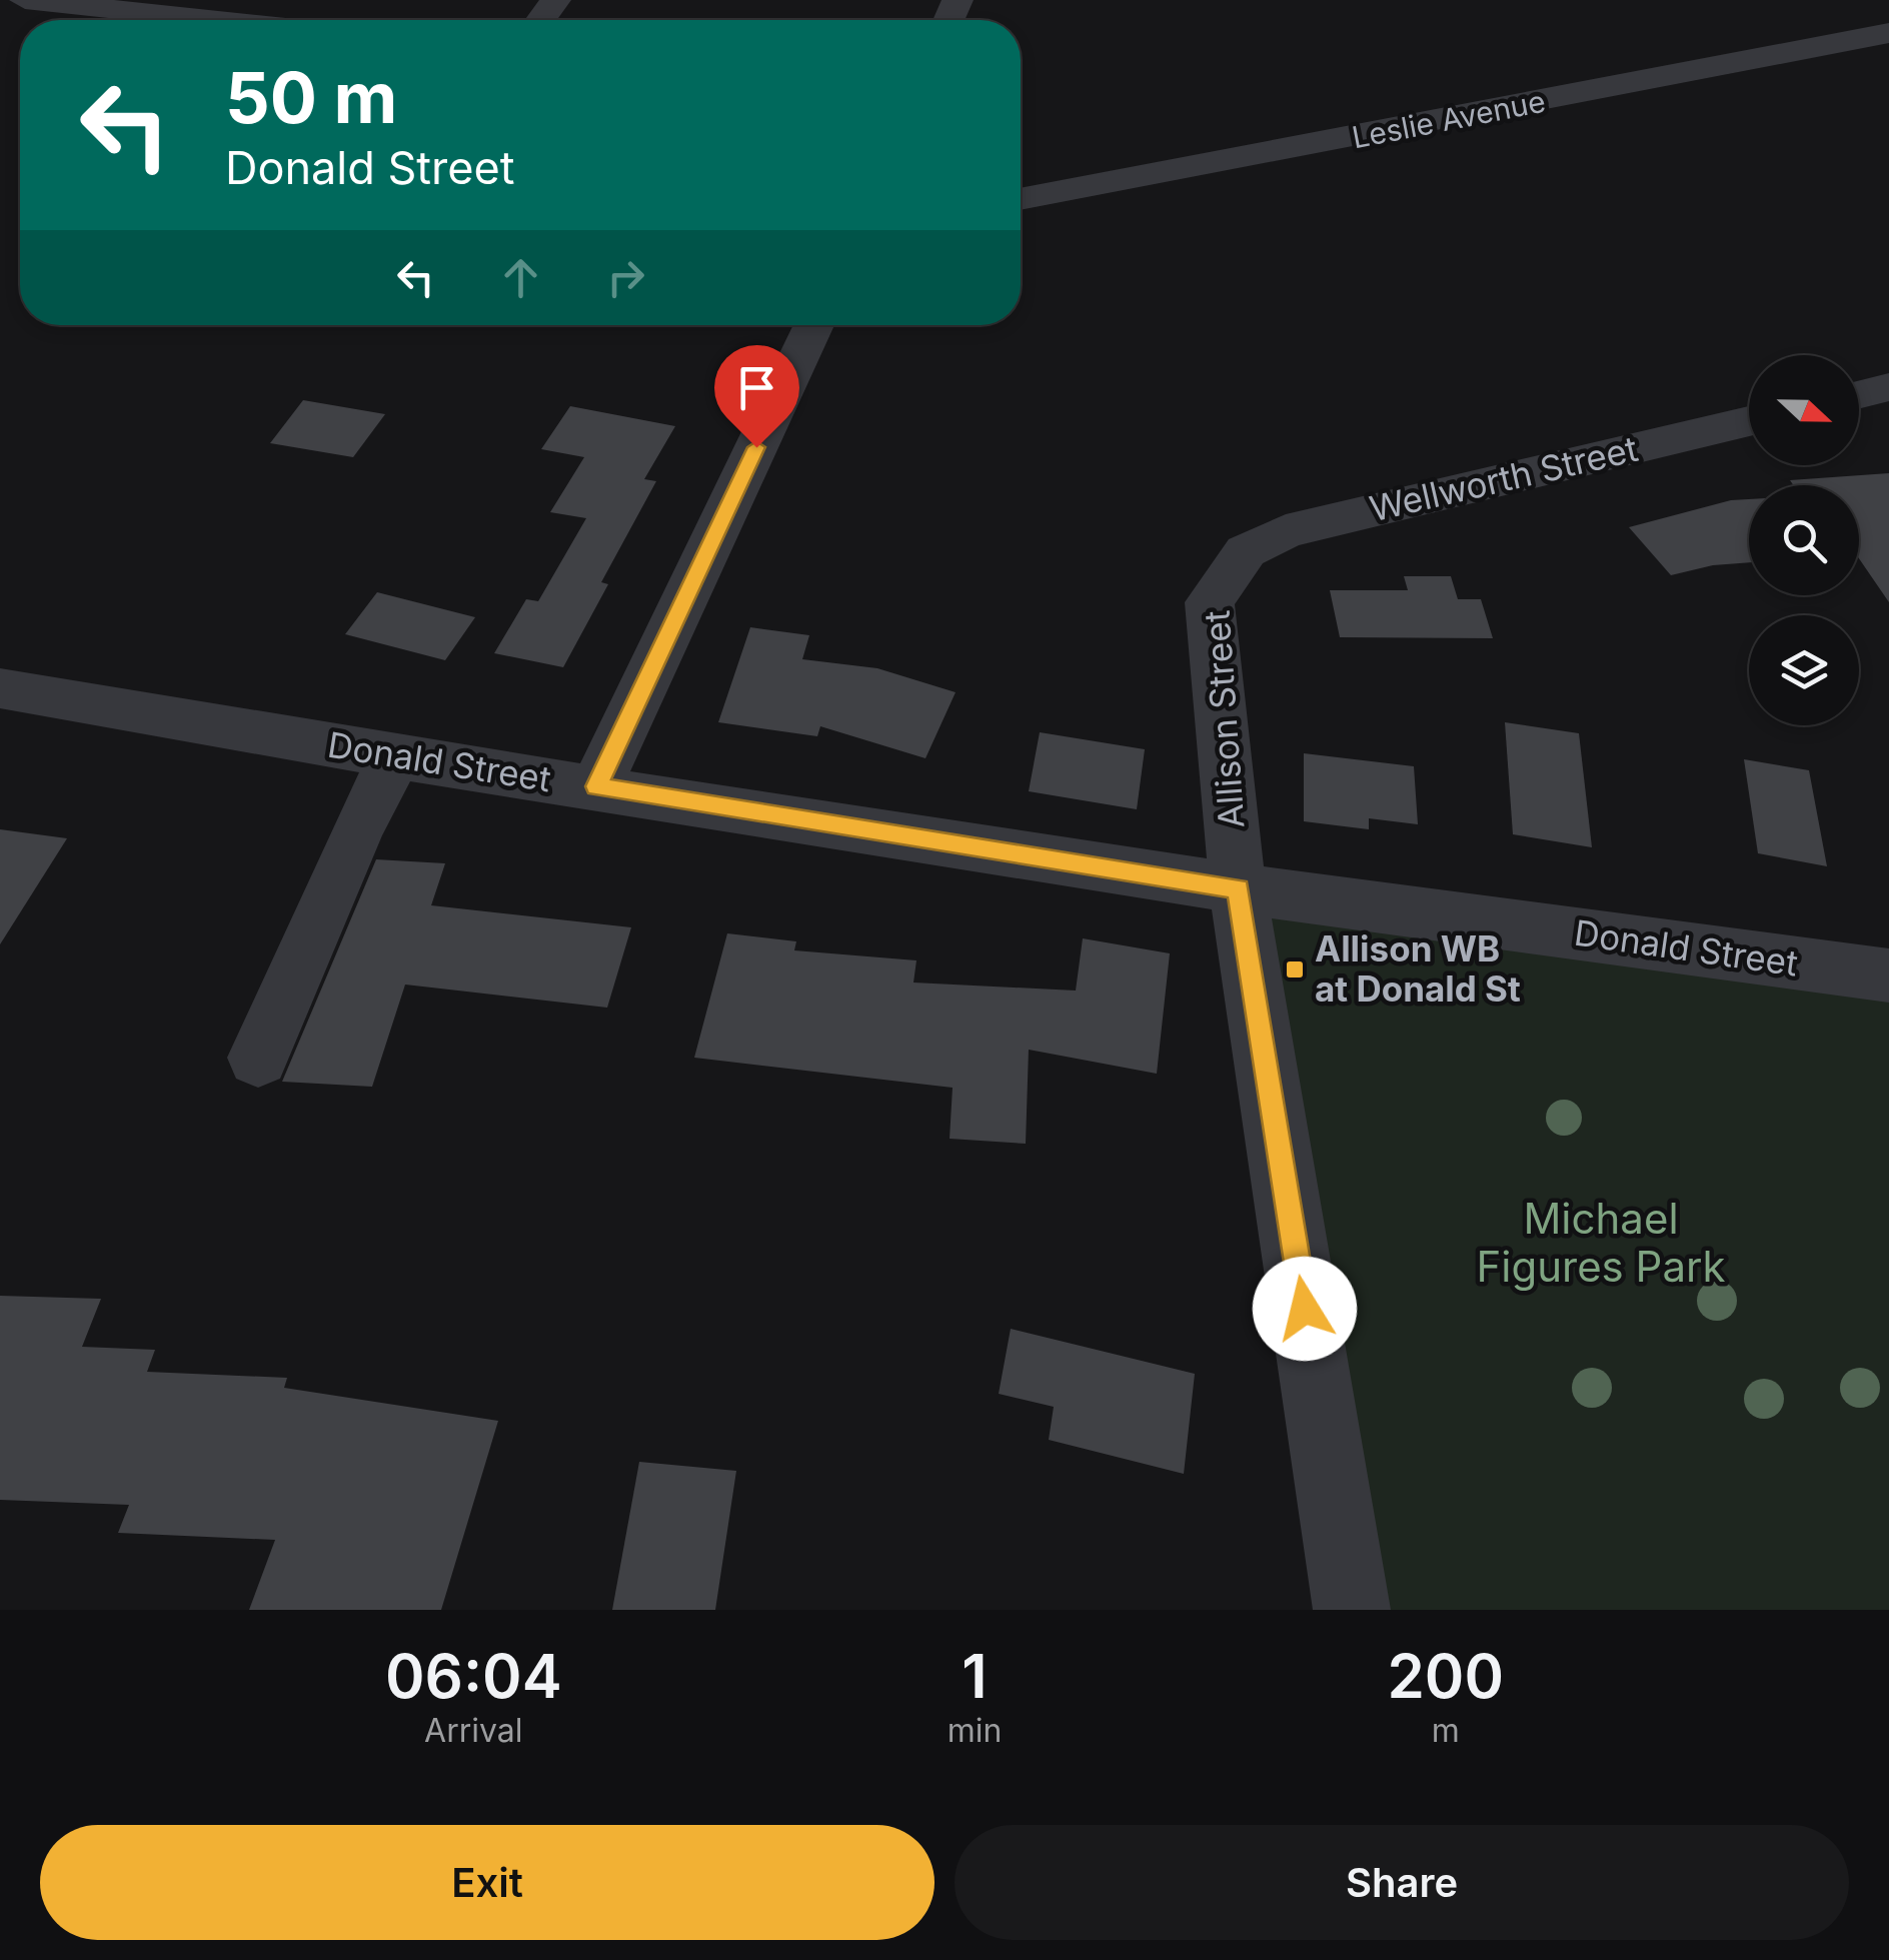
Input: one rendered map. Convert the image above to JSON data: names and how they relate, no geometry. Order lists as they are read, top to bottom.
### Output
{
  "streets": {
    "street": [
      "Leslie Avenue",
      "Wellworth Street",
      "Allison Street",
      "Donald Street"
    ]
  },
  "crossings": [
    ["Wellworth Street", "Allison Street"],
    ["Allison Street", "Donald Street"]
  ],
  "parks": ["Michael Figures Park"],
  "places": {
    "transit": ["Allison WB at Donald St"]
  },
  "north": "right",
  "page": {
    "turn": ["50 m", "Donald Street"],
    "eta": [
      "06:04",
      "Arrival",
      "1",
      "min",
      "200",
      "m"
    ],
    "buttons": ["Exit", "Share"]
  }
}
